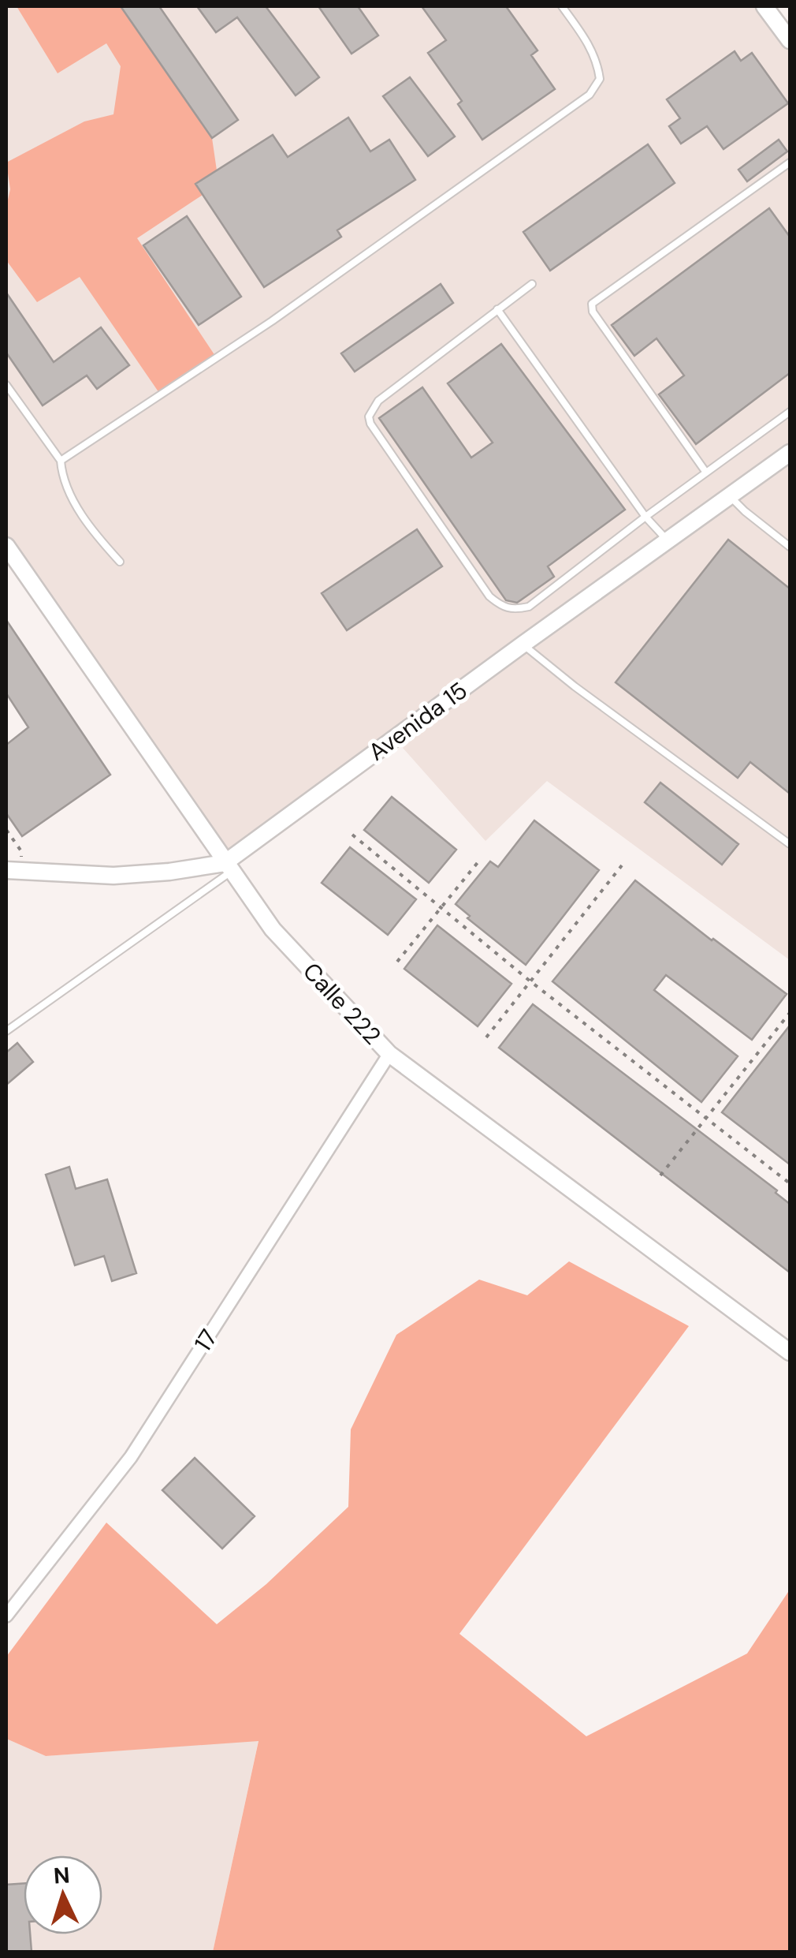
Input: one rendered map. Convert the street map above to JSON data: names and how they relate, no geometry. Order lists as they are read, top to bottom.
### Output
{
  "streets": {
    "main road": ["Avenida 15", "Calle 222"],
    "street": ["17"]
  },
  "crossings": [
    ["Avenida 15", "Calle 222"],
    ["Calle 222", "17"]
  ],
  "north": "top"
}
